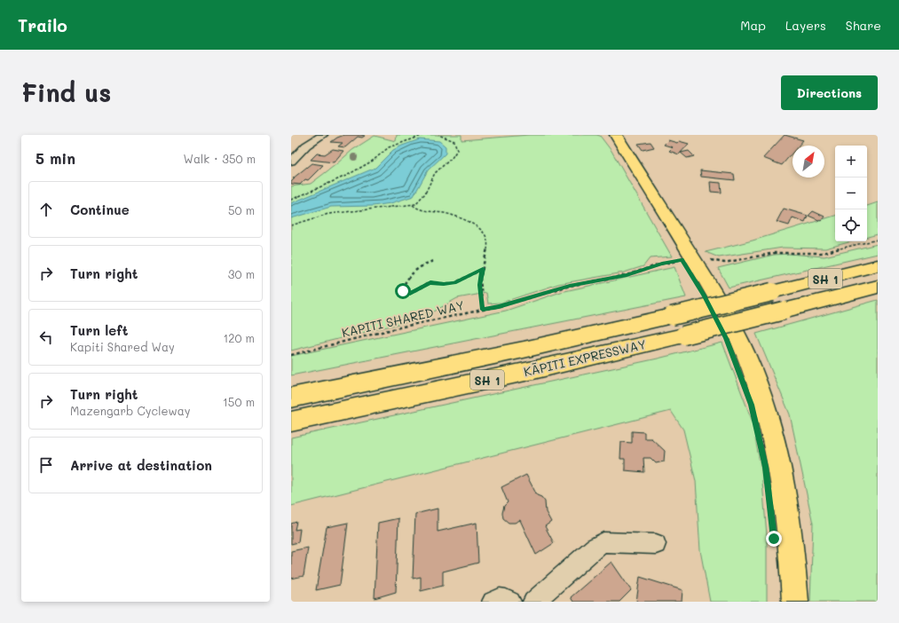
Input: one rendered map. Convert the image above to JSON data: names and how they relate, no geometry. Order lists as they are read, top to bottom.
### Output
{
  "streets": {
    "main road": ["SH 1", "KĀPITI EXPRESSWAY"],
    "path": ["KAPITI SHARED WAY"]
  },
  "north": "top right",
  "page": {
    "header": "Trailo",
    "nav": ["Map", "Layers", "Share"],
    "buttons": "Directions",
    "title": "Find us",
    "heading": ["5 min", "Walk · 350 m"],
    "map_buttons": ["+", "−"],
    "list": [
      ["Continue", "50 m"],
      ["Turn right", "30 m"],
      ["Turn left", "Kapiti Shared Way", "120 m"],
      ["Turn right", "Mazengarb Cycleway", "150 m"],
      "Arrive at destination"
    ]
  }
}
